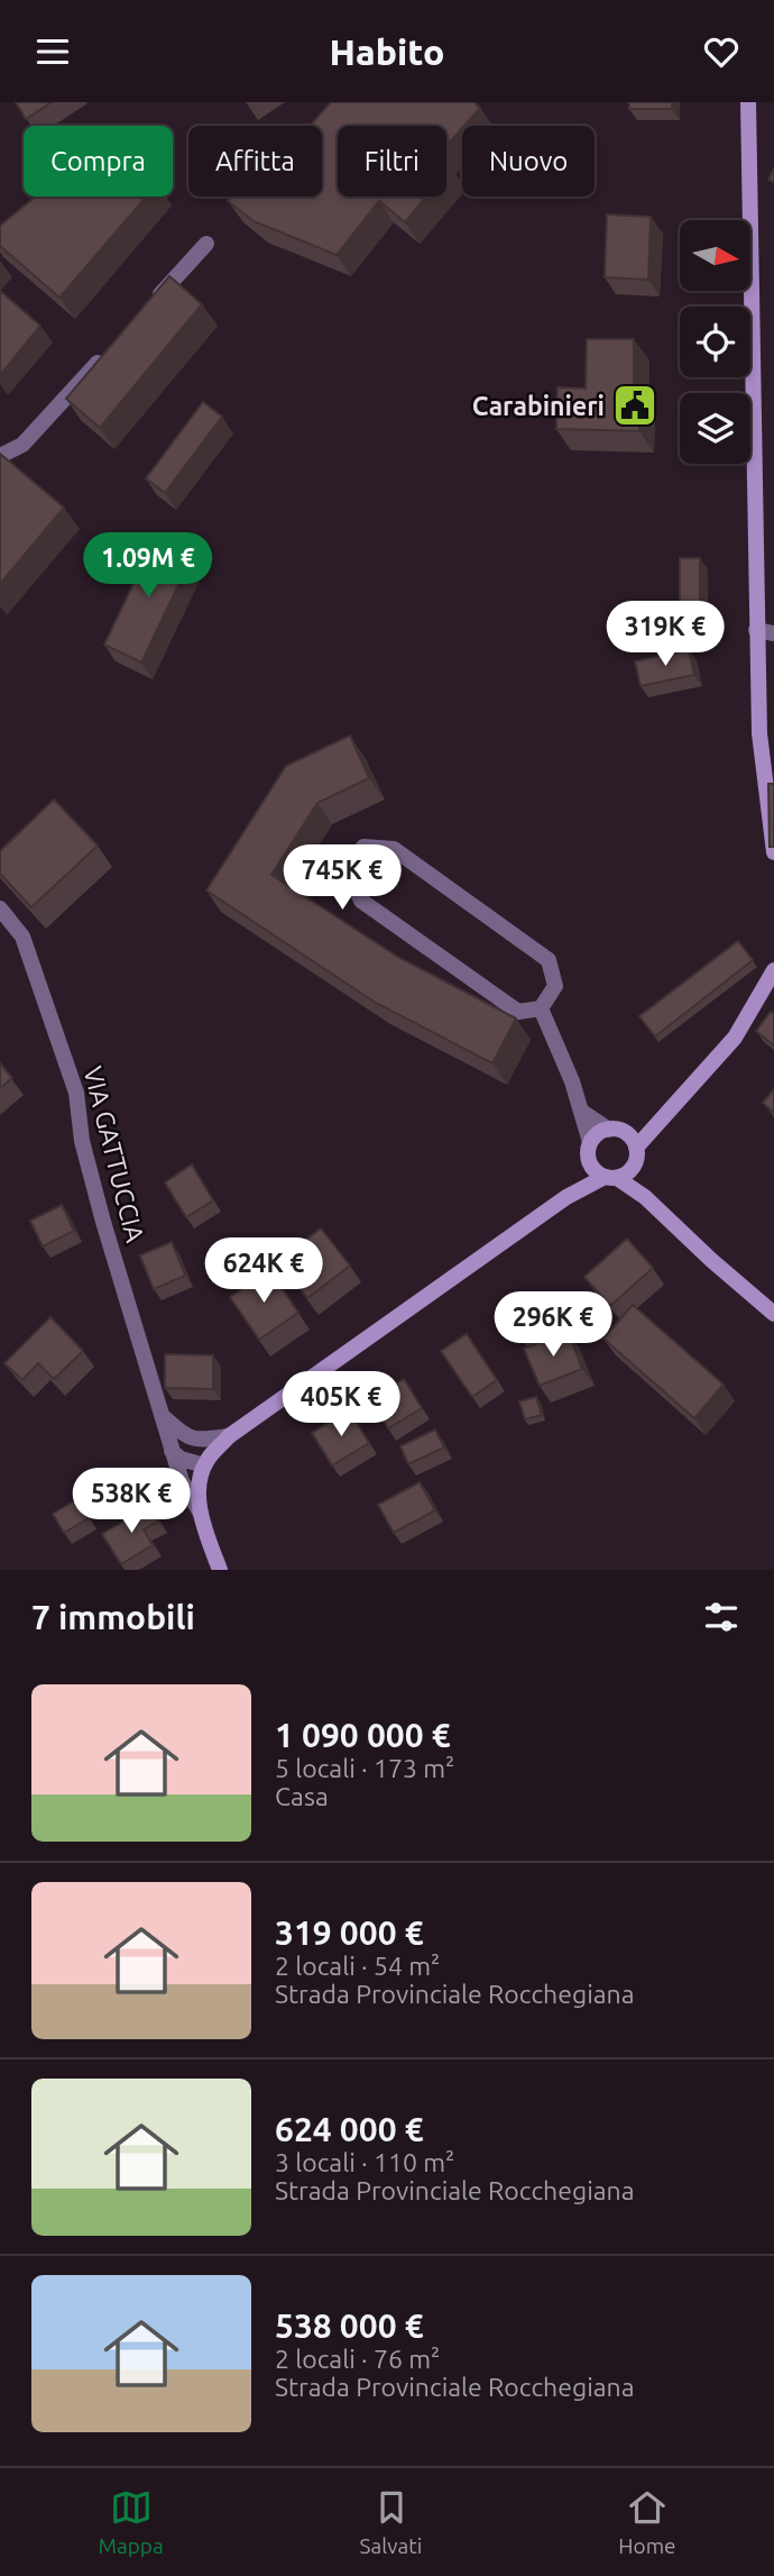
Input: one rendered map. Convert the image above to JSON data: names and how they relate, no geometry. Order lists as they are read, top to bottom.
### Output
{
  "streets": {
    "street": ["VIA GATTUCCIA"]
  },
  "places": {
    "public building": ["Carabinieri"]
  },
  "north": "right",
  "page": {
    "header": "Habito",
    "chip": [
      "Compra",
      "Affitta",
      "Filtri",
      "Nuovo"
    ],
    "price": [
      "1.09M €",
      "319K €",
      "745K €",
      "624K €",
      "296K €",
      "405K €",
      "538K €"
    ],
    "heading": "7 immobili",
    "list": [
      {
        "name": "1 090 000 €",
        "note": "5 locali · 173 m² · Casa"
      },
      {
        "name": "319 000 €",
        "note": "2 locali · 54 m² · Strada Provinciale Rocchegiana"
      },
      {
        "name": "624 000 €",
        "note": "3 locali · 110 m² · Strada Provinciale Rocchegiana"
      },
      {
        "name": "538 000 €",
        "note": "2 locali · 76 m² · Strada Provinciale Rocchegiana"
      }
    ],
    "tabs": ["Mappa", "Salvati", "Home"]
  }
}
